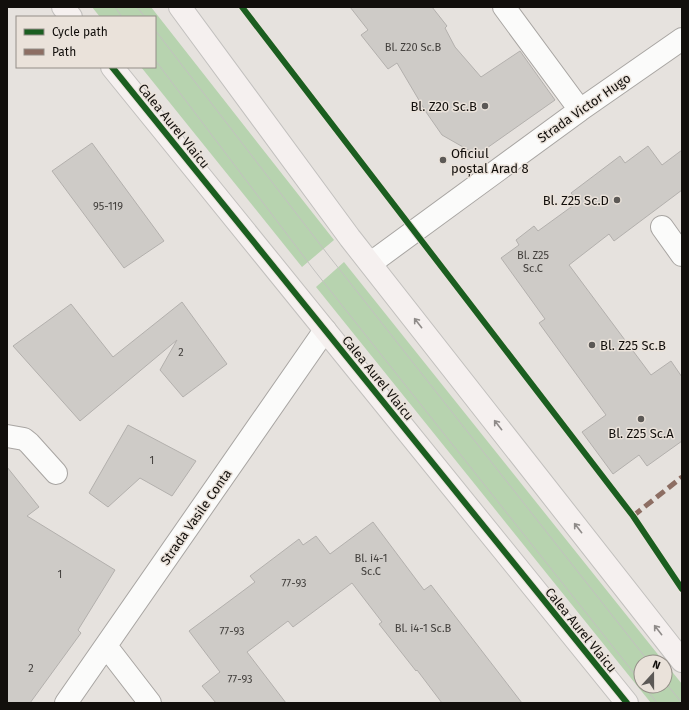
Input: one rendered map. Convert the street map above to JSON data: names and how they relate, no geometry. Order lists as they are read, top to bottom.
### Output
{
  "streets": {
    "main road": ["Calea Aurel Vlaicu"],
    "street": ["Strada Victor Hugo", "Strada Vasile Conta"]
  },
  "crossings": [
    ["Calea Aurel Vlaicu", "Strada Vasile Conta"]
  ],
  "places": [
    "Bl. Z20 Sc.B",
    "Oficiul poștal Arad 8",
    "Bl. Z25 Sc.D",
    "Bl. Z25 Sc.B",
    "Bl. Z25 Sc.A"
  ],
  "house_numbers": [
    "Bl. Z20 Sc.B",
    "95-119",
    "Bl. Z25 Sc.C",
    "2",
    "1",
    "Bl. i4-1 Sc.C",
    "1",
    "77-93",
    "Bl. i4-1 Sc.B",
    "77-93",
    "2",
    "77-93"
  ],
  "legend": ["Cycle path", "Path"],
  "north": "top"
}
